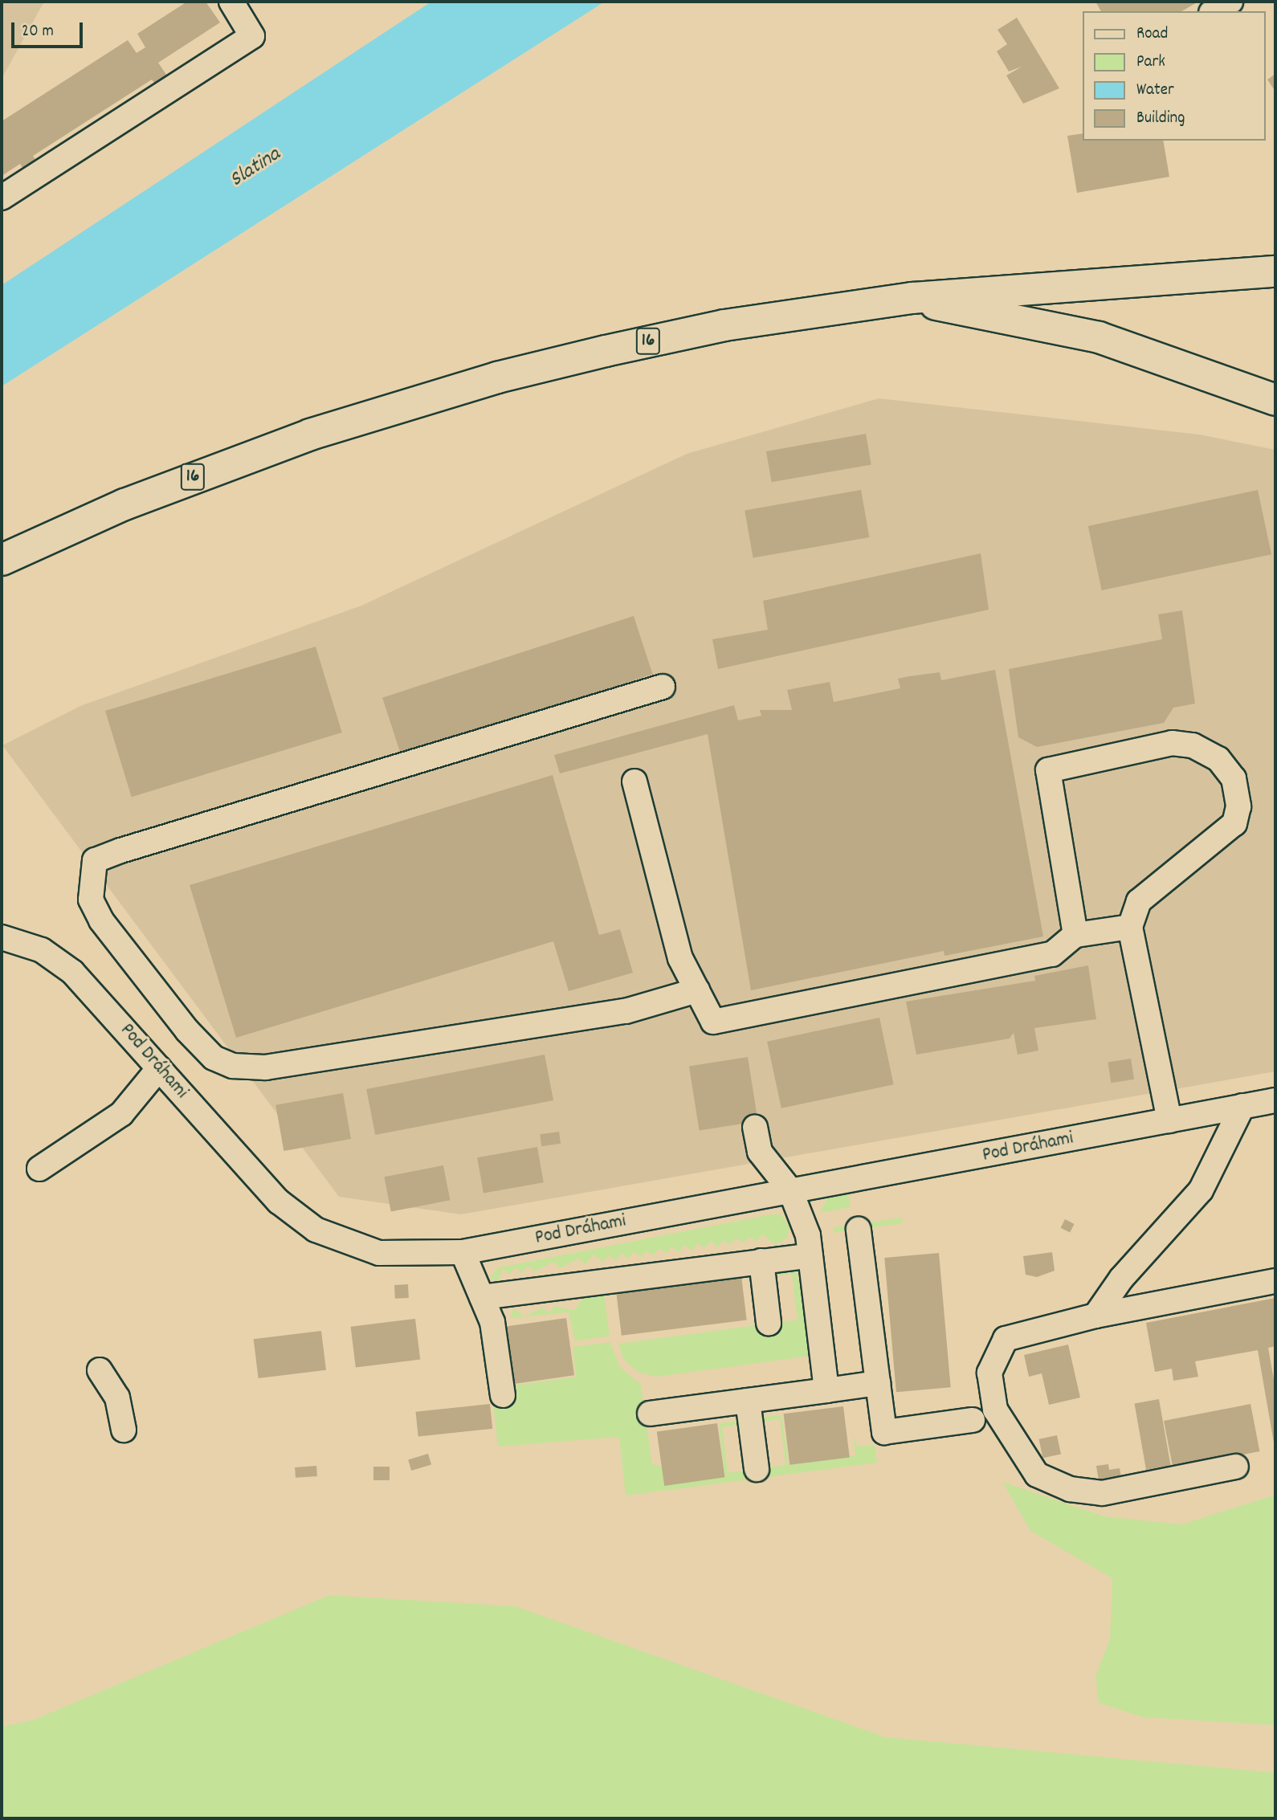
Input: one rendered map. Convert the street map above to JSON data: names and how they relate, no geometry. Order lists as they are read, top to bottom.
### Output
{
  "streets": {
    "main road": ["16"],
    "street": ["Pod Dráhami"]
  },
  "water": ["Slatina"],
  "legend": [
    "Road",
    "Park",
    "Water",
    "Building"
  ],
  "scale_bar": "20 m"
}
